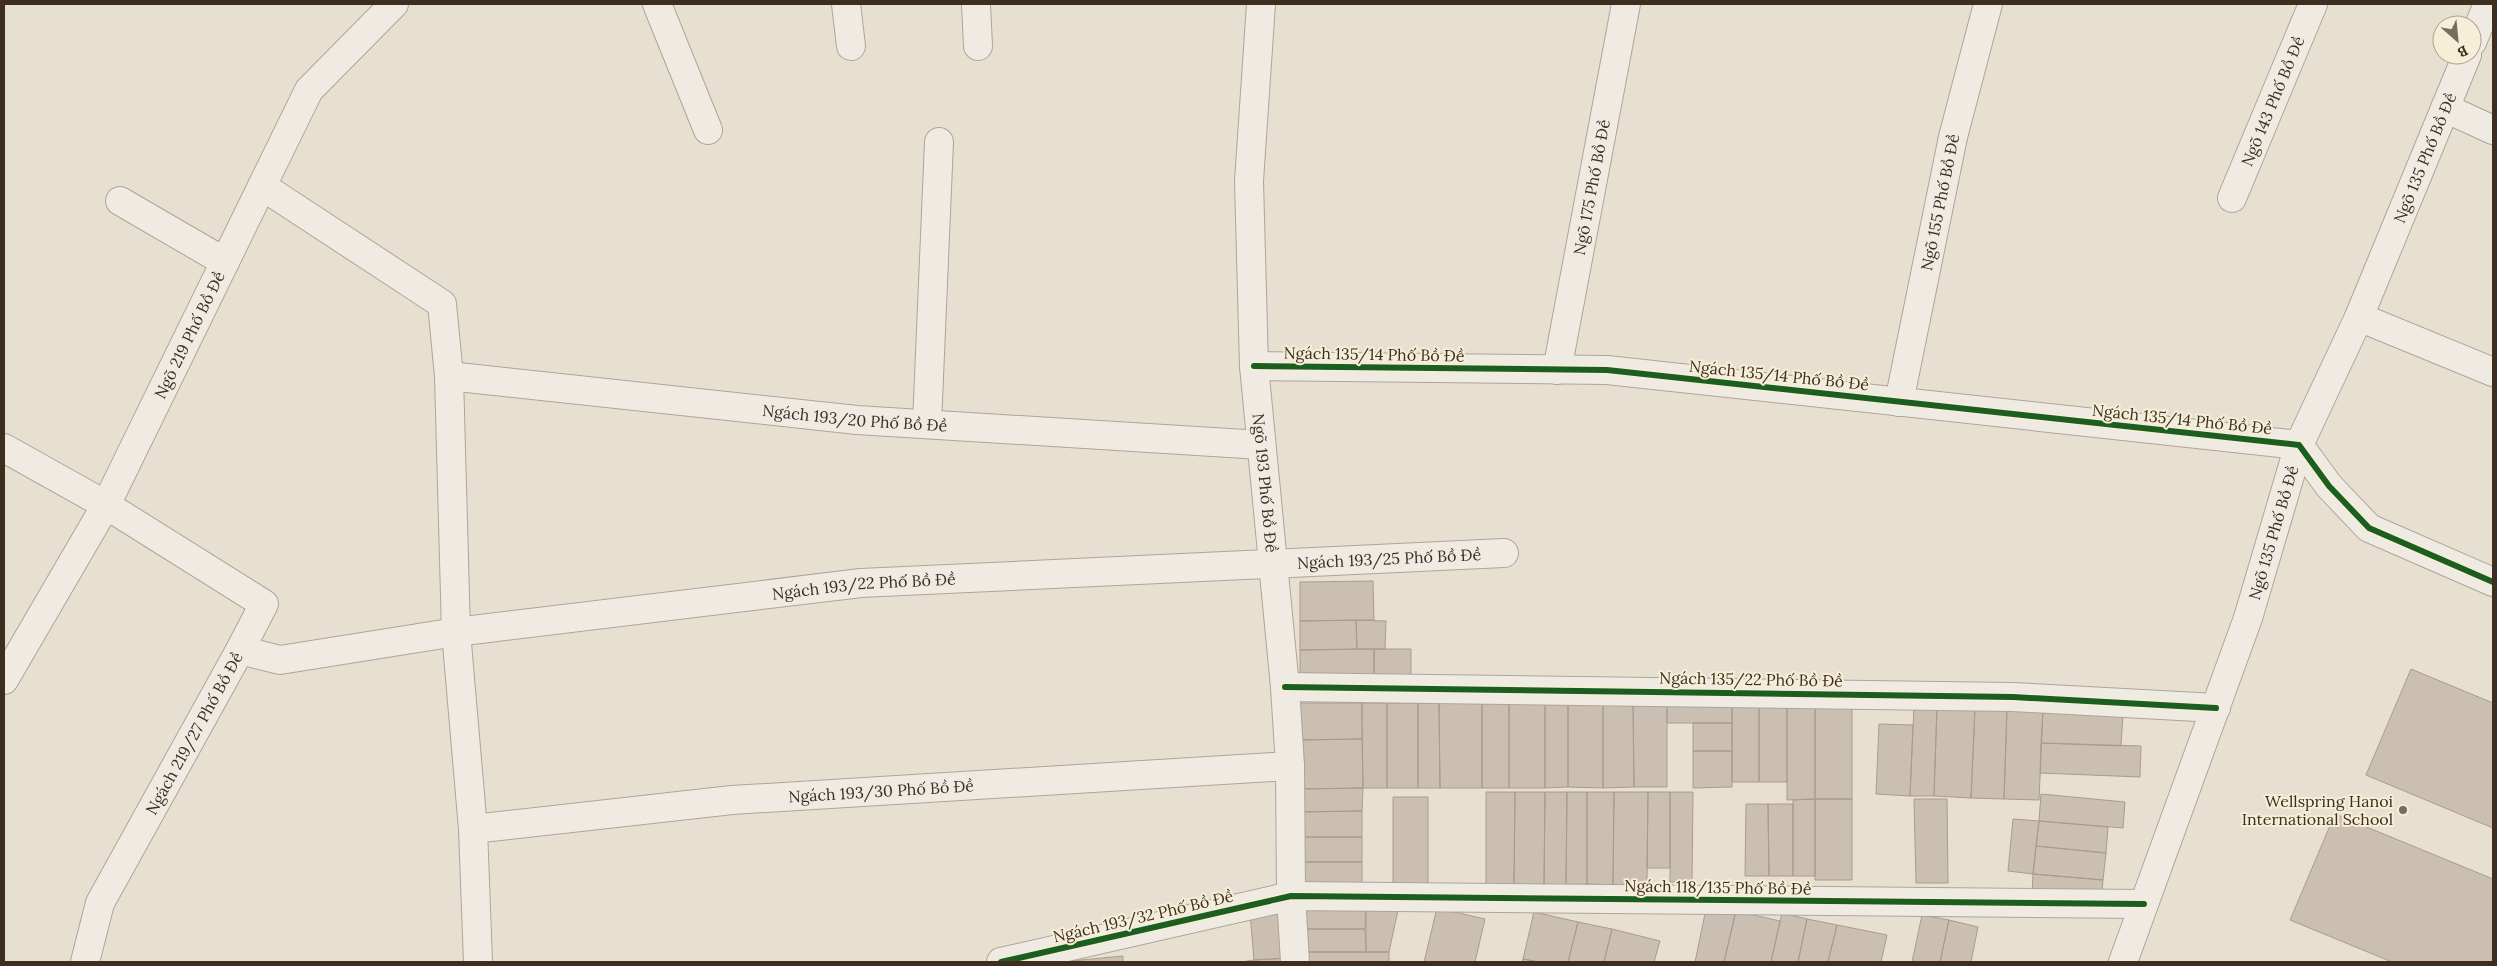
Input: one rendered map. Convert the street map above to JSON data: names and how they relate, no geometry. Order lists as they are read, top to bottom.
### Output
{
  "streets": {
    "street": [
      "Ngõ 143 Phố Bồ Đề",
      "Ngõ 135 Phố Bồ Đề",
      "Ngõ 175 Phố Bồ Đề",
      "Ngõ 155 Phố Bồ Đề",
      "Ngõ 219 Phố Bồ Đề",
      "Ngách 135/14 Phố Bồ Đề",
      "Ngách 193/20 Phố Bồ Đề",
      "Ngõ 193 Phố Bồ Đề",
      "Ngách 193/25 Phố Bồ Đề",
      "Ngách 193/22 Phố Bồ Đề",
      "Ngách 135/22 Phố Bồ Đề",
      "Ngách 219/27 Phố Bồ Đề",
      "Ngách 193/30 Phố Bồ Đề",
      "Ngách 118/135 Phố Bồ Đề",
      "Ngách 193/32 Phố Bồ Đề"
    ]
  },
  "crossings": [
    ["Ngõ 135 Phố Bồ Đề", "Ngách 135/14 Phố Bồ Đề"],
    ["Ngõ 135 Phố Bồ Đề", "Ngách 135/22 Phố Bồ Đề"],
    ["Ngõ 135 Phố Bồ Đề", "Ngách 118/135 Phố Bồ Đề"],
    ["Ngõ 175 Phố Bồ Đề", "Ngách 135/14 Phố Bồ Đề"],
    ["Ngõ 155 Phố Bồ Đề", "Ngách 135/14 Phố Bồ Đề"],
    ["Ngách 135/14 Phố Bồ Đề", "Ngõ 193 Phố Bồ Đề"],
    ["Ngách 193/20 Phố Bồ Đề", "Ngõ 193 Phố Bồ Đề"],
    ["Ngõ 193 Phố Bồ Đề", "Ngách 193/25 Phố Bồ Đề"],
    ["Ngõ 193 Phố Bồ Đề", "Ngách 193/22 Phố Bồ Đề"],
    ["Ngõ 193 Phố Bồ Đề", "Ngách 135/22 Phố Bồ Đề"],
    ["Ngõ 193 Phố Bồ Đề", "Ngách 193/30 Phố Bồ Đề"],
    ["Ngõ 193 Phố Bồ Đề", "Ngách 118/135 Phố Bồ Đề"],
    ["Ngõ 193 Phố Bồ Đề", "Ngách 193/32 Phố Bồ Đề"],
    ["Ngách 193/25 Phố Bồ Đề", "Ngách 193/22 Phố Bồ Đề"],
    ["Ngách 193/22 Phố Bồ Đề", "Ngách 219/27 Phố Bồ Đề"],
    ["Ngách 118/135 Phố Bồ Đề", "Ngách 193/32 Phố Bồ Đề"]
  ],
  "places": ["Wellspring Hanoi International School"],
  "north": "bottom right"
}
